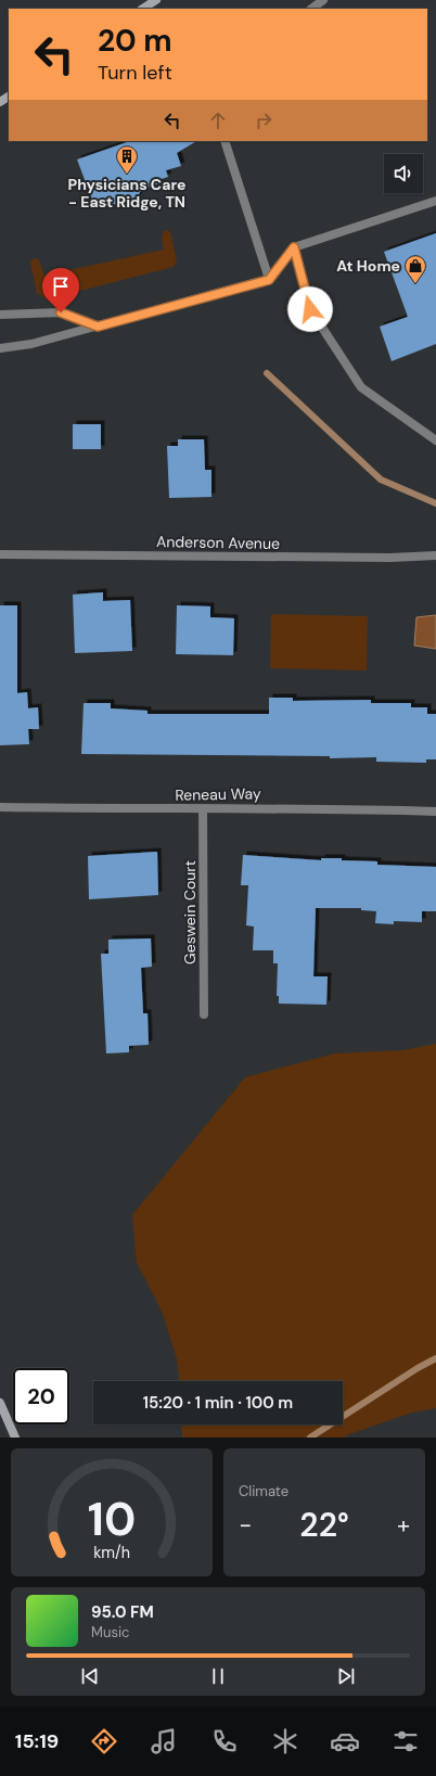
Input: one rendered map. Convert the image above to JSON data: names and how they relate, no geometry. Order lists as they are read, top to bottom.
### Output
{
  "streets": {
    "street": ["Anderson Avenue", "Reneau Way", "Geswein Court"]
  },
  "crossings": [
    ["Reneau Way", "Geswein Court"]
  ],
  "places": {
    "building": ["Physicians Care - East Ridge, TN"],
    "shop": ["At Home"]
  },
  "page": {
    "turn": ["20 m", "Turn left"],
    "limit": "20",
    "trip": "15:20 · 1 min · 100 m",
    "tile": "Climate",
    "heat": ["−", "22°", "+"],
    "song": ["95.0 FM", "Music"],
    "tabs": "15:19",
    "gauge": ["10", "km/h"]
  }
}
